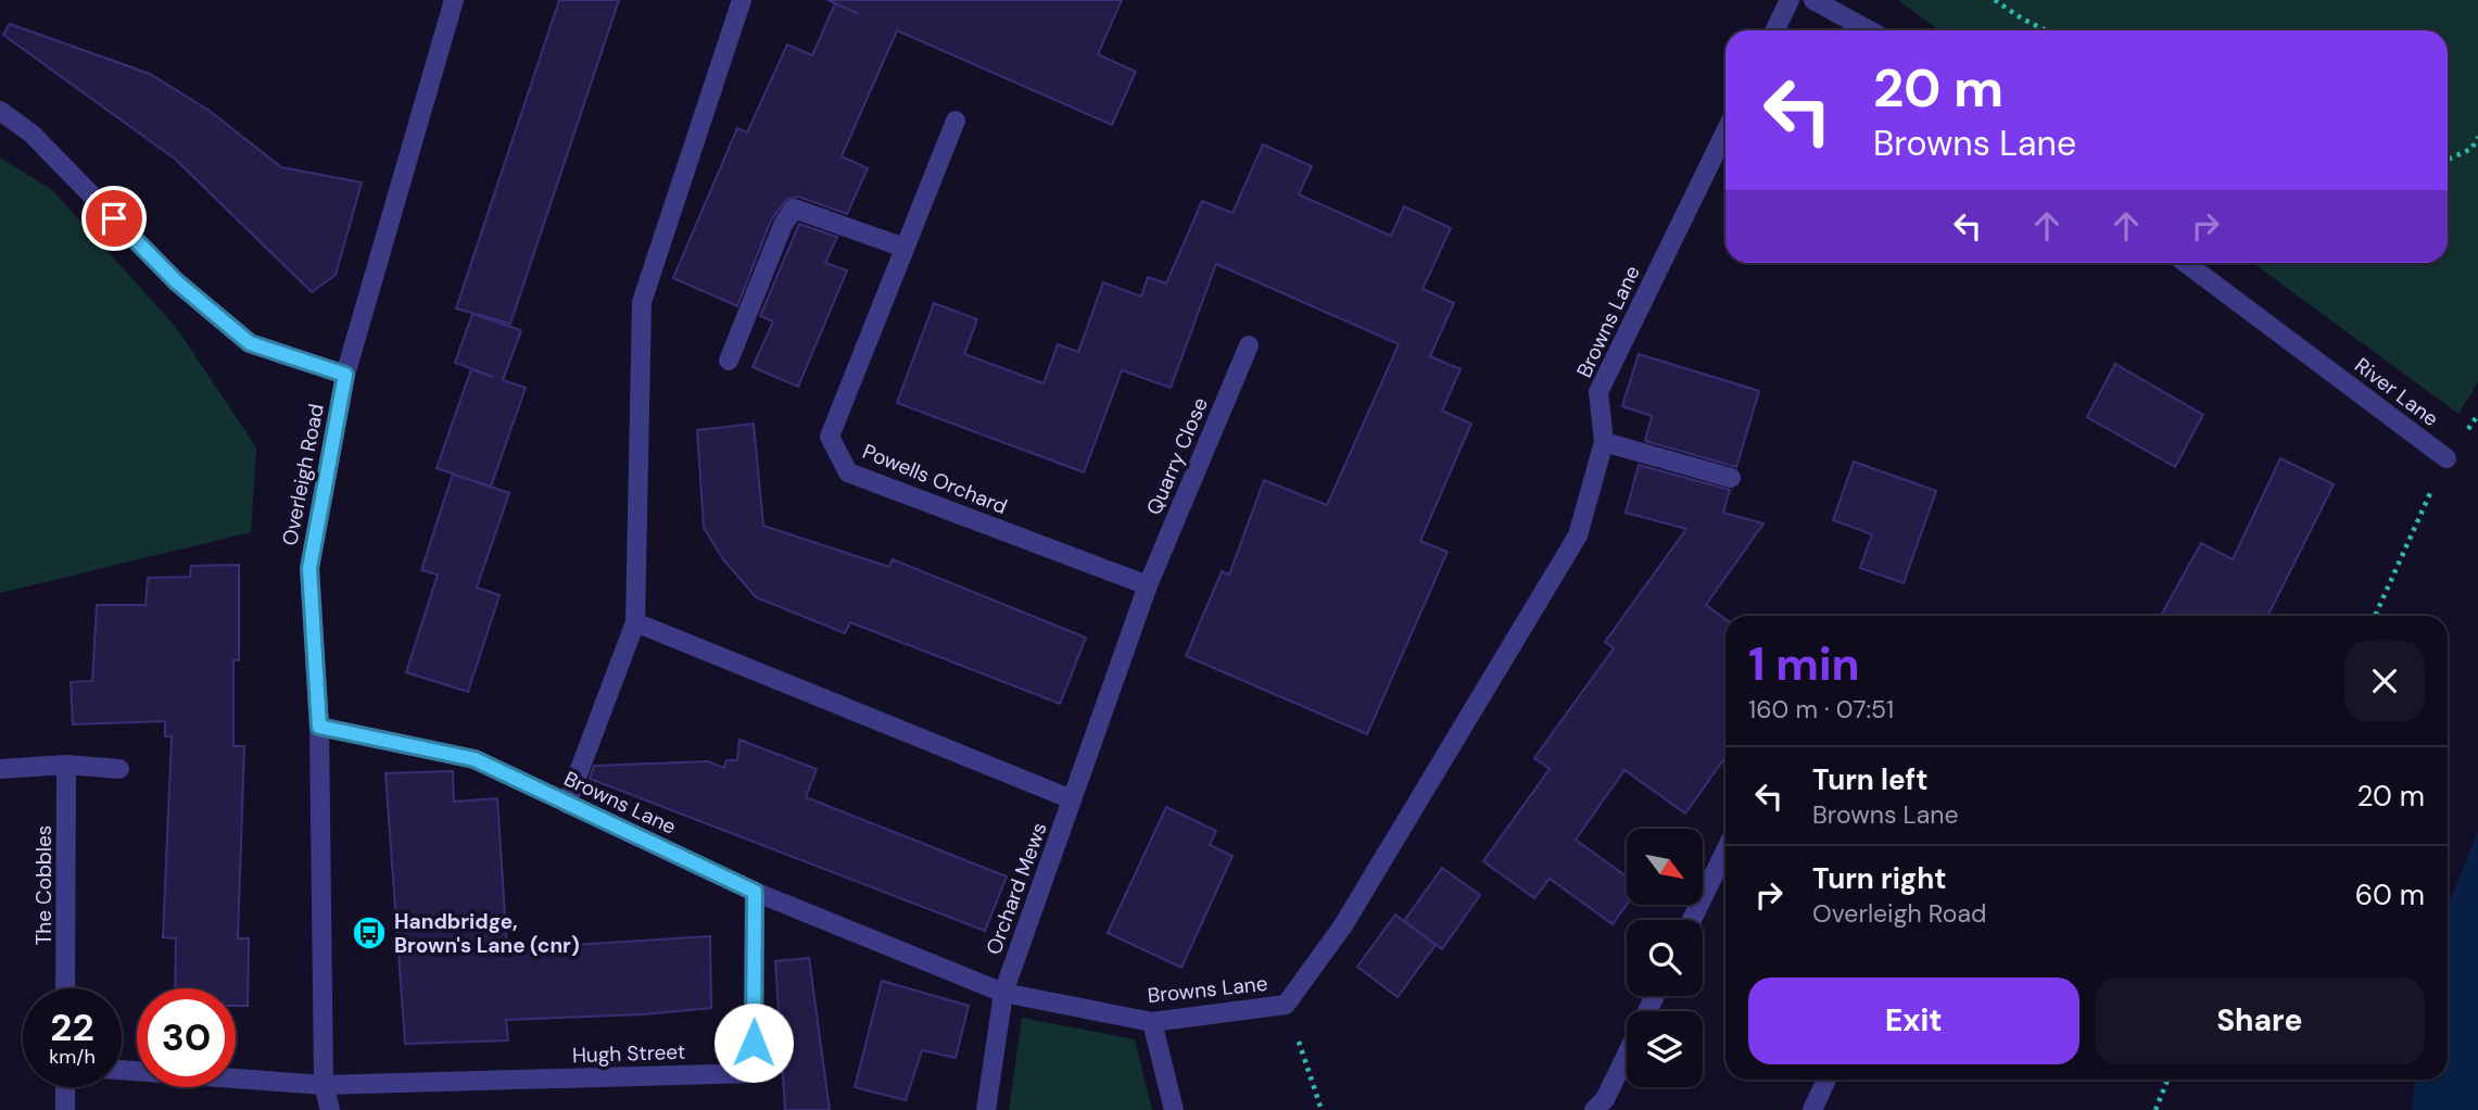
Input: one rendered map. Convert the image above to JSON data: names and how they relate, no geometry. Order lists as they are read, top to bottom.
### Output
{
  "streets": {
    "street": [
      "Browns Lane",
      "River Lane",
      "Quarry Close",
      "Overleigh Road",
      "Powells Orchard",
      "The Cobbles",
      "Orchard Mews",
      "Hugh Street"
    ]
  },
  "crossings": [
    ["Browns Lane", "Overleigh Road"],
    ["Browns Lane", "Orchard Mews"],
    ["Browns Lane", "Hugh Street"],
    ["Quarry Close", "Powells Orchard"],
    ["Overleigh Road", "Hugh Street"]
  ],
  "places": {
    "bus stop": ["Handbridge, Brown's Lane (cnr)"]
  },
  "north": "bottom right",
  "page": {
    "turn": ["20 m", "Browns Lane"],
    "heading": ["1 min", "160 m · 07:51"],
    "list": [
      {
        "name": "Turn left",
        "note": "Browns Lane",
        "value": "20 m"
      },
      {
        "name": "Turn right",
        "note": "Overleigh Road",
        "value": "60 m"
      }
    ],
    "buttons": ["Exit", "Share"],
    "speed": "22 km/h",
    "limit": "30"
  }
}
